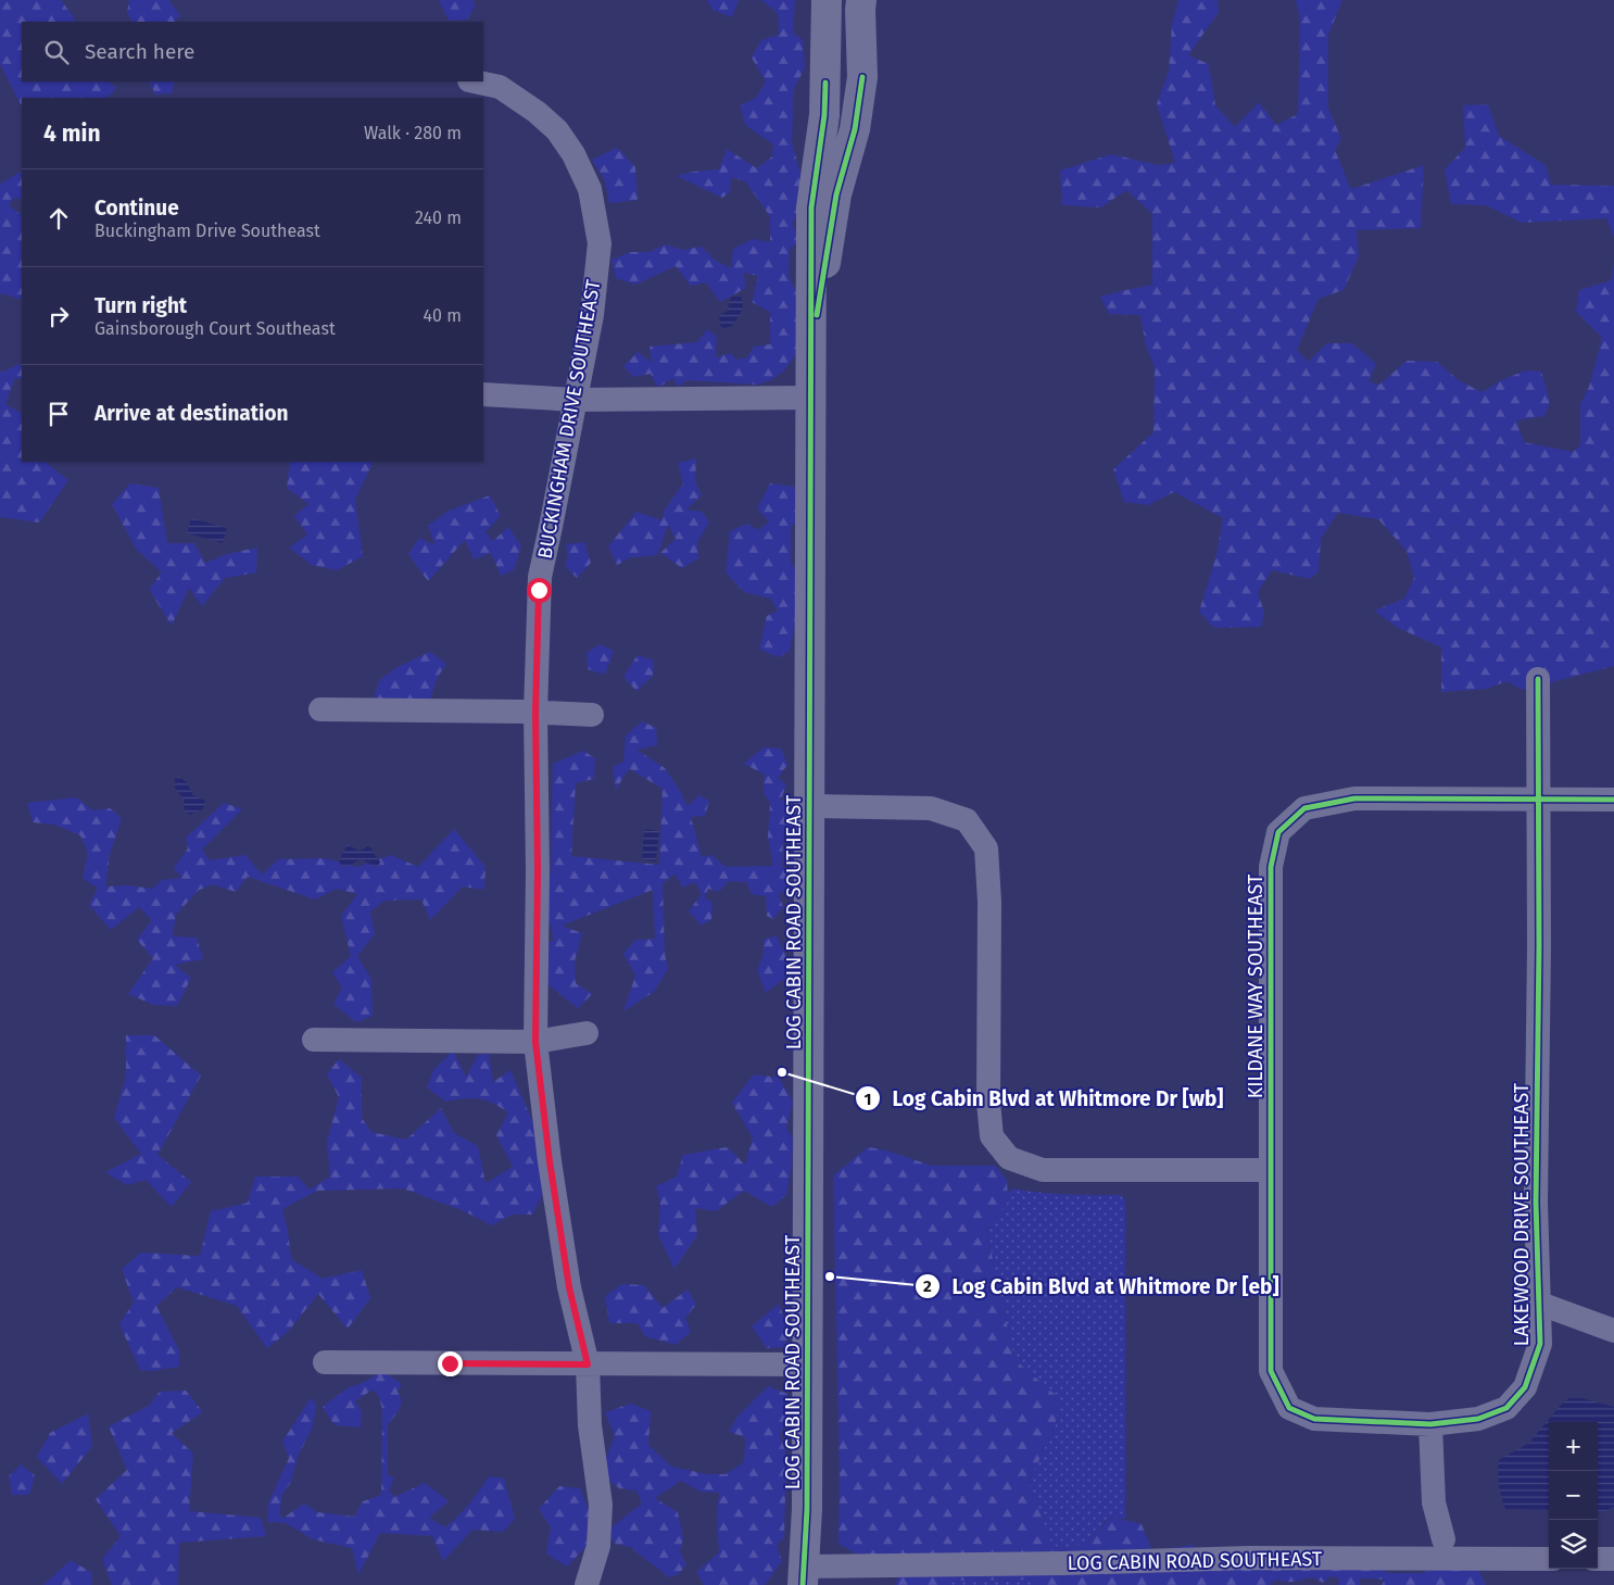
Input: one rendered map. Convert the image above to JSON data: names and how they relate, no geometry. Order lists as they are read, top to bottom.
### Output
{
  "streets": {
    "street": [
      "BUCKINGHAM DRIVE SOUTHEAST",
      "LOG CABIN ROAD SOUTHEAST",
      "KILDANE WAY SOUTHEAST",
      "LAKEWOOD DRIVE SOUTHEAST"
    ]
  },
  "crossings": [
    ["KILDANE WAY SOUTHEAST", "LAKEWOOD DRIVE SOUTHEAST"]
  ],
  "places": ["Log Cabin Blvd at Whitmore Dr [wb]", "Log Cabin Blvd at Whitmore Dr [eb]"],
  "page": {
    "search": "Search here",
    "heading": ["4 min", "Walk · 280 m"],
    "list": [
      ["Continue", "Buckingham Drive Southeast", "240 m"],
      ["Turn right", "Gainsborough Court Southeast", "40 m"],
      "Arrive at destination"
    ],
    "map_buttons": ["+", "−"]
  }
}
